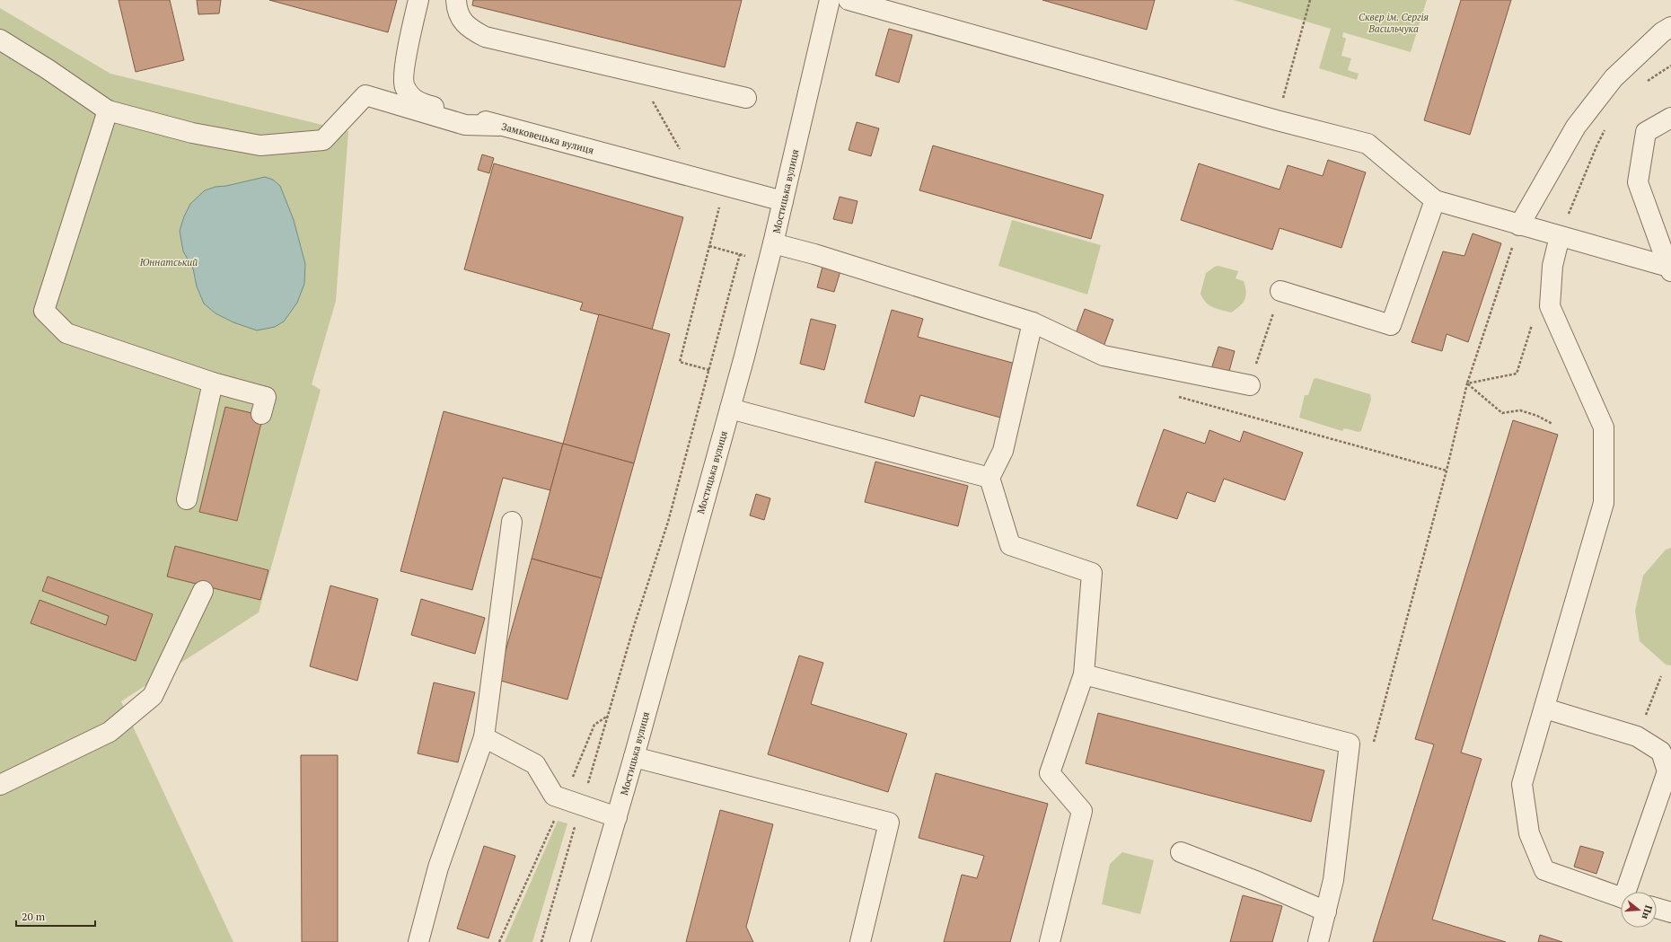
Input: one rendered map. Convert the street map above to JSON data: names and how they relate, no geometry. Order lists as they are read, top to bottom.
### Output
{
  "streets": {
    "street": ["Замковецька вулиця", "Мостицька вулиця"]
  },
  "crossings": [
    ["Замковецька вулиця", "Мостицька вулиця"]
  ],
  "parks": ["Сквер ім. Сергія Васильчука", "Юннатський"],
  "scale_bar": "20 m",
  "north": "right"
}
